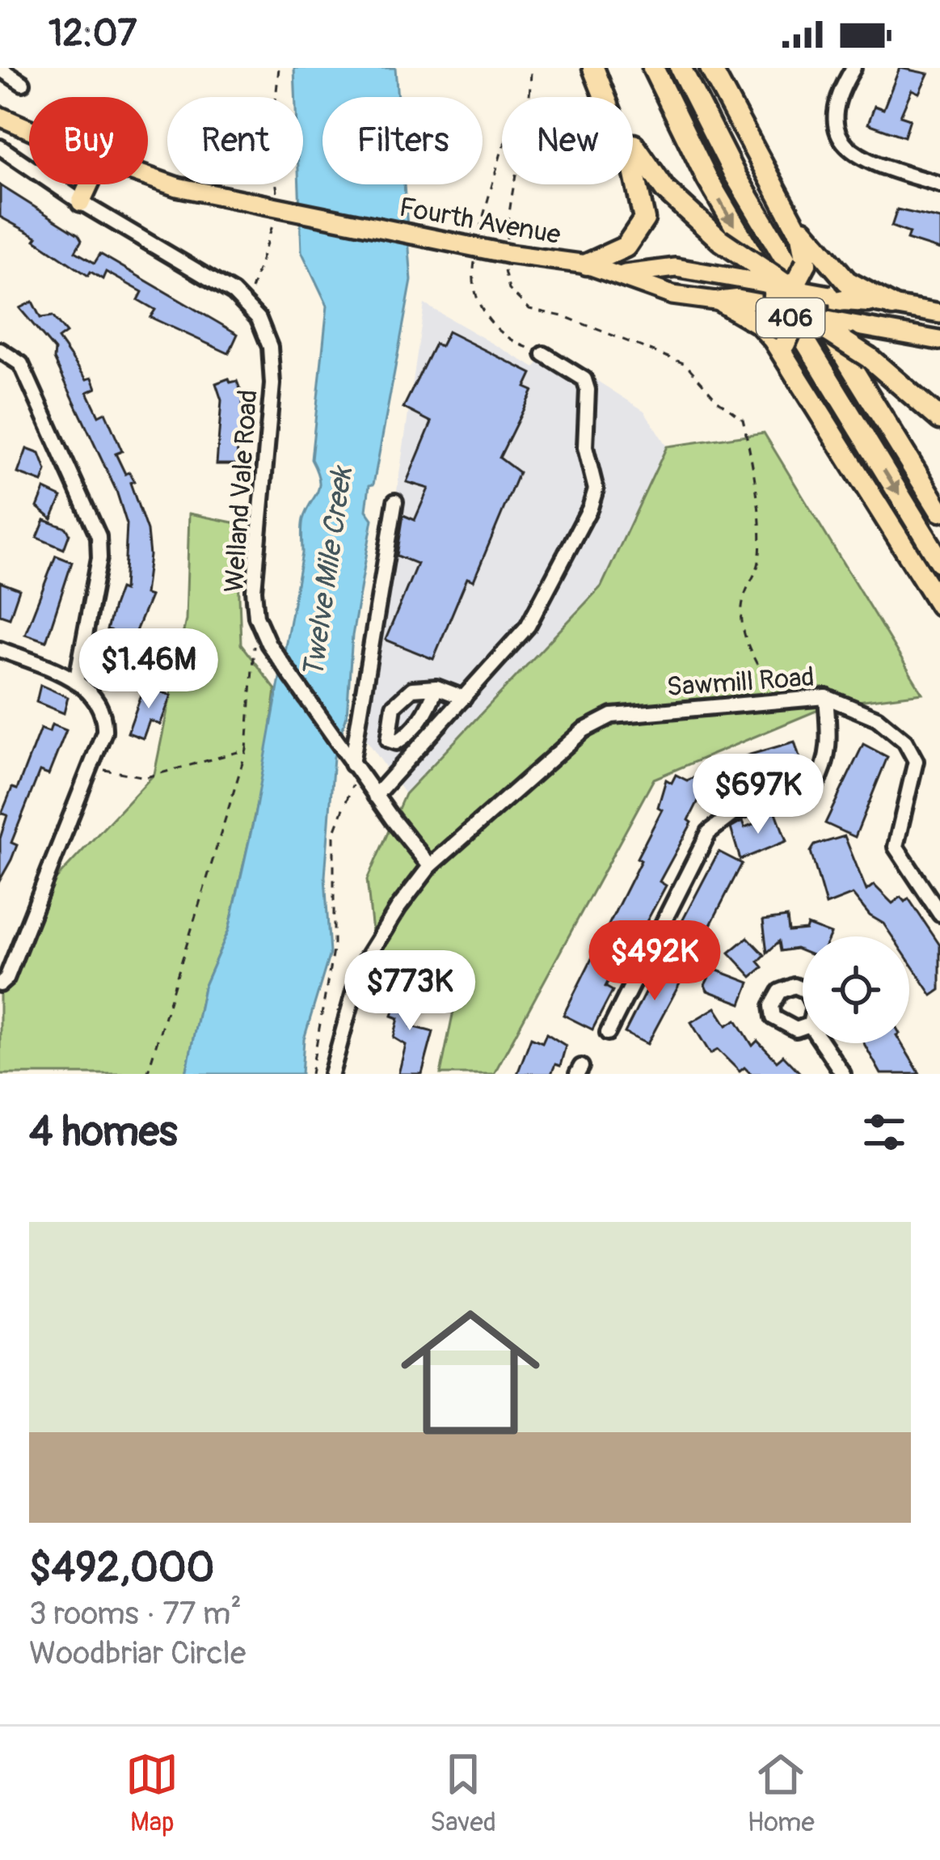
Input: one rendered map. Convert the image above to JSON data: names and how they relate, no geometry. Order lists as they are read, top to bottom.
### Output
{
  "streets": {
    "highway": ["406"],
    "main road": ["Fourth Avenue"],
    "street": ["Welland Vale Road", "Sawmill Road"]
  },
  "crossings": [
    ["Welland Vale Road", "Sawmill Road"]
  ],
  "water": ["Twelve Mile Creek"],
  "page": {
    "status": "12:07",
    "chip": [
      "Buy",
      "Rent",
      "Filters",
      "New"
    ],
    "price": [
      "$1.46M",
      "$697K",
      "$492K",
      "$773K"
    ],
    "heading": "4 homes",
    "list": [
      {
        "name": "$492,000",
        "note": "3 rooms · 77 m² · Woodbriar Circle"
      }
    ],
    "tabs": ["Map", "Saved", "Home"]
  }
}
